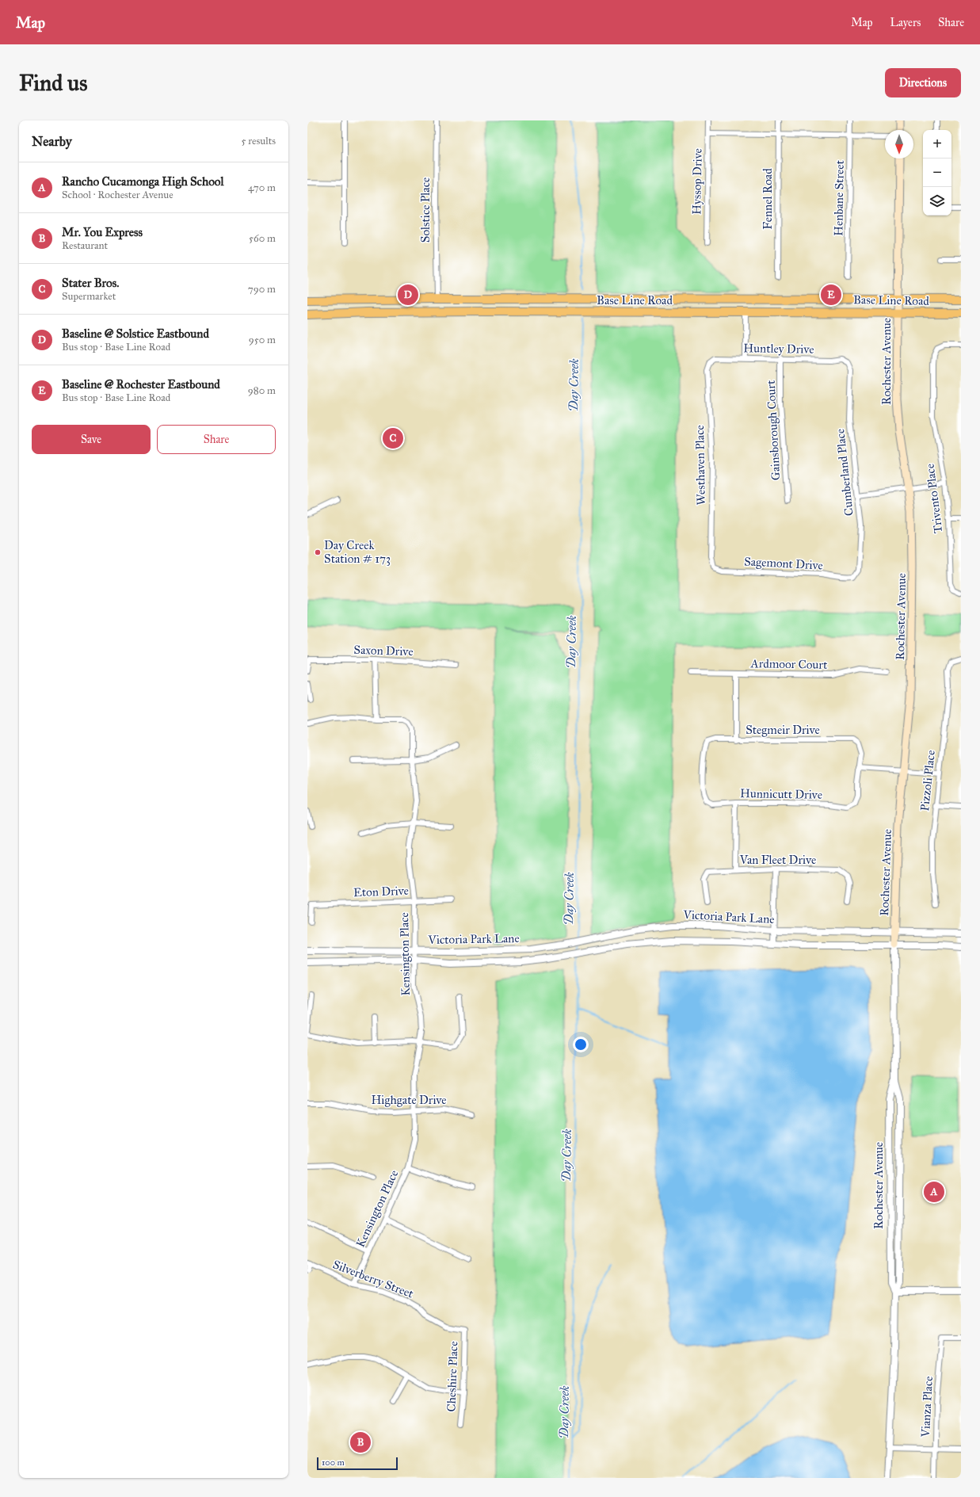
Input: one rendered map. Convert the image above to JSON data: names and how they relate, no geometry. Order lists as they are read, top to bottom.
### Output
{
  "streets": {
    "main road": ["Base Line Road", "Rochester Avenue"],
    "street": [
      "Hyssop Drive",
      "Henbane Street",
      "Fennel Road",
      "Solstice Place",
      "Huntley Drive",
      "Gainsborough Court",
      "Westhaven Place",
      "Cumberland Place",
      "Trivento Place",
      "Sagemont Drive",
      "Saxon Drive",
      "Ardmoor Court",
      "Stegmeir Drive",
      "Pizzoli Place",
      "Hunnicutt Drive",
      "Van Fleet Drive",
      "Eton Drive",
      "Victoria Park Lane",
      "Kensington Place",
      "Highgate Drive",
      "Silverberry Street",
      "Cheshire Place",
      "Vianza Place"
    ]
  },
  "crossings": [
    ["Solstice Place", "Base Line Road"],
    ["Base Line Road", "Rochester Avenue"],
    ["Huntley Drive", "Gainsborough Court"],
    ["Huntley Drive", "Westhaven Place"],
    ["Huntley Drive", "Cumberland Place"],
    ["Rochester Avenue", "Victoria Park Lane"],
    ["Westhaven Place", "Sagemont Drive"],
    ["Cumberland Place", "Sagemont Drive"],
    ["Stegmeir Drive", "Hunnicutt Drive"],
    ["Eton Drive", "Kensington Place"],
    ["Victoria Park Lane", "Kensington Place"],
    ["Kensington Place", "Highgate Drive"],
    ["Kensington Place", "Silverberry Street"],
    ["Silverberry Street", "Cheshire Place"]
  ],
  "water": ["Day Creek"],
  "places": ["Day Creek Station # 173"],
  "scale_bar": "100 m",
  "north": "bottom",
  "page": {
    "header": "Map",
    "nav": ["Map", "Layers", "Share"],
    "buttons": [
      "Directions",
      ["Save", "Share"]
    ],
    "title": "Find us",
    "heading": ["Nearby", "5 results"],
    "map_buttons": ["+", "−"],
    "list": [
      {
        "mark": "A",
        "name": "Rancho Cucamonga High School",
        "note": "School · Rochester Avenue",
        "value": "470 m"
      },
      {
        "mark": "B",
        "name": "Mr. You Express",
        "note": "Restaurant",
        "value": "560 m"
      },
      {
        "mark": "C",
        "name": "Stater Bros.",
        "note": "Supermarket",
        "value": "790 m"
      },
      {
        "mark": "D",
        "name": "Baseline @ Solstice Eastbound",
        "note": "Bus stop · Base Line Road",
        "value": "950 m"
      },
      {
        "mark": "E",
        "name": "Baseline @ Rochester Eastbound",
        "note": "Bus stop · Base Line Road",
        "value": "980 m"
      }
    ],
    "pins": [
      "D",
      "E",
      "C",
      "A",
      "B"
    ],
    "scale": "100 m"
  }
}
